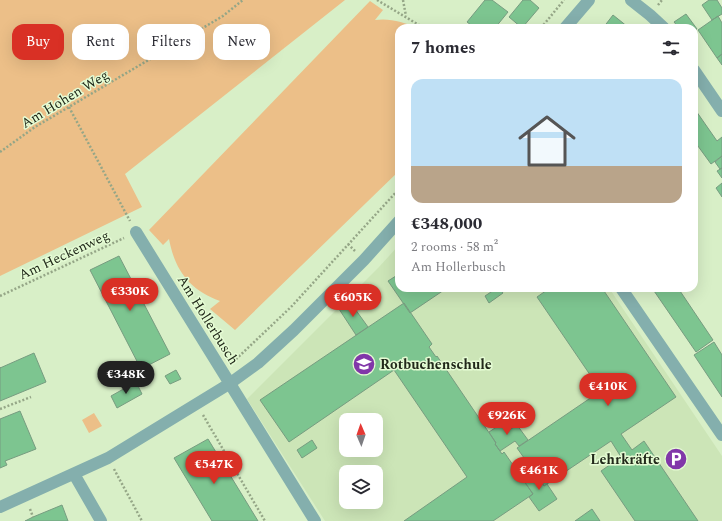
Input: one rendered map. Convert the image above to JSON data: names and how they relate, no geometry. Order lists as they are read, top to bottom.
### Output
{
  "streets": {
    "street": ["Am Hollerbusch"],
    "path": ["Am Hohen Weg", "Am Heckenweg"]
  },
  "crossings": [
    ["Am Heckenweg", "Am Hollerbusch"]
  ],
  "places": {
    "school or university": ["Rotbuchenschule"],
    "parking": ["Lehrkräfte"]
  },
  "north": "top",
  "page": {
    "chip": [
      "Buy",
      "Rent",
      "Filters",
      "New"
    ],
    "heading": "7 homes",
    "list": [
      {
        "name": "€348,000",
        "note": "2 rooms · 58 m² · Am Hollerbusch"
      }
    ],
    "price": [
      "€330K",
      "€605K",
      "€348K",
      "€410K",
      "€926K",
      "€547K",
      "€461K"
    ]
  }
}
